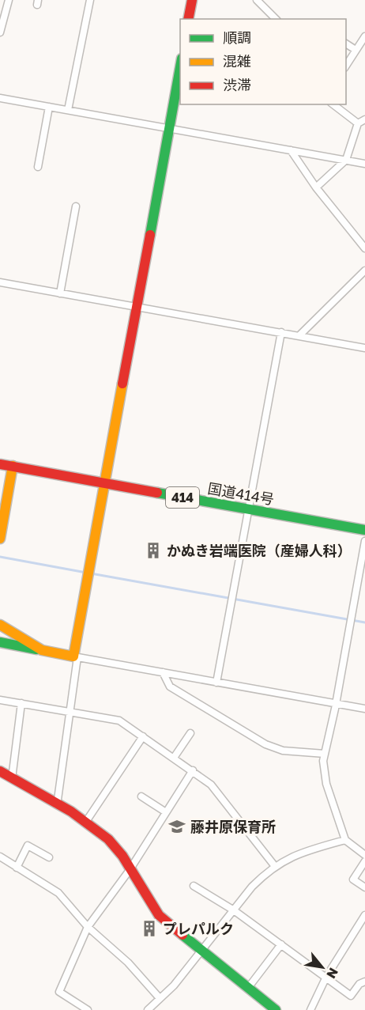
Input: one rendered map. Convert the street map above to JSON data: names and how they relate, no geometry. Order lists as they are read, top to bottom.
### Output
{
  "streets": {
    "main road": ["国道414号", "414"]
  },
  "places": {
    "building": ["かぬき岩端医院（産婦人科）", "プレパルク"],
    "school or university": ["藤井原保育所"]
  },
  "legend": ["順調", "混雑", "渋滞"],
  "north": "bottom right"
}
